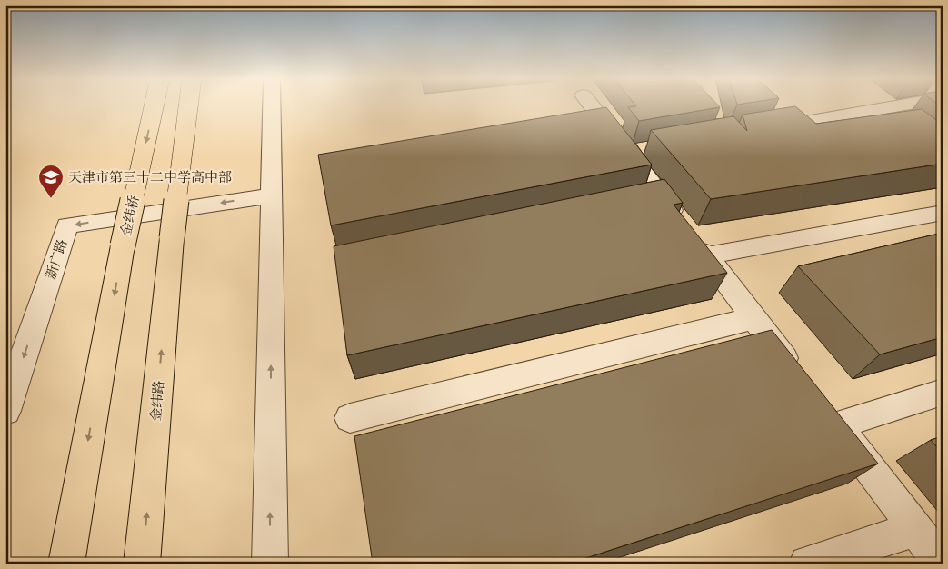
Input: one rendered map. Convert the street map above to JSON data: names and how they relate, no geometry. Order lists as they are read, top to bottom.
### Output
{
  "streets": {
    "main road": ["金纬桥", "金纬路"],
    "street": ["新广路"]
  },
  "one_way": ["金纬桥", "新广路", "金纬路"],
  "places": {
    "school or university": ["天津市第三十二中学高中部"]
  }
}
